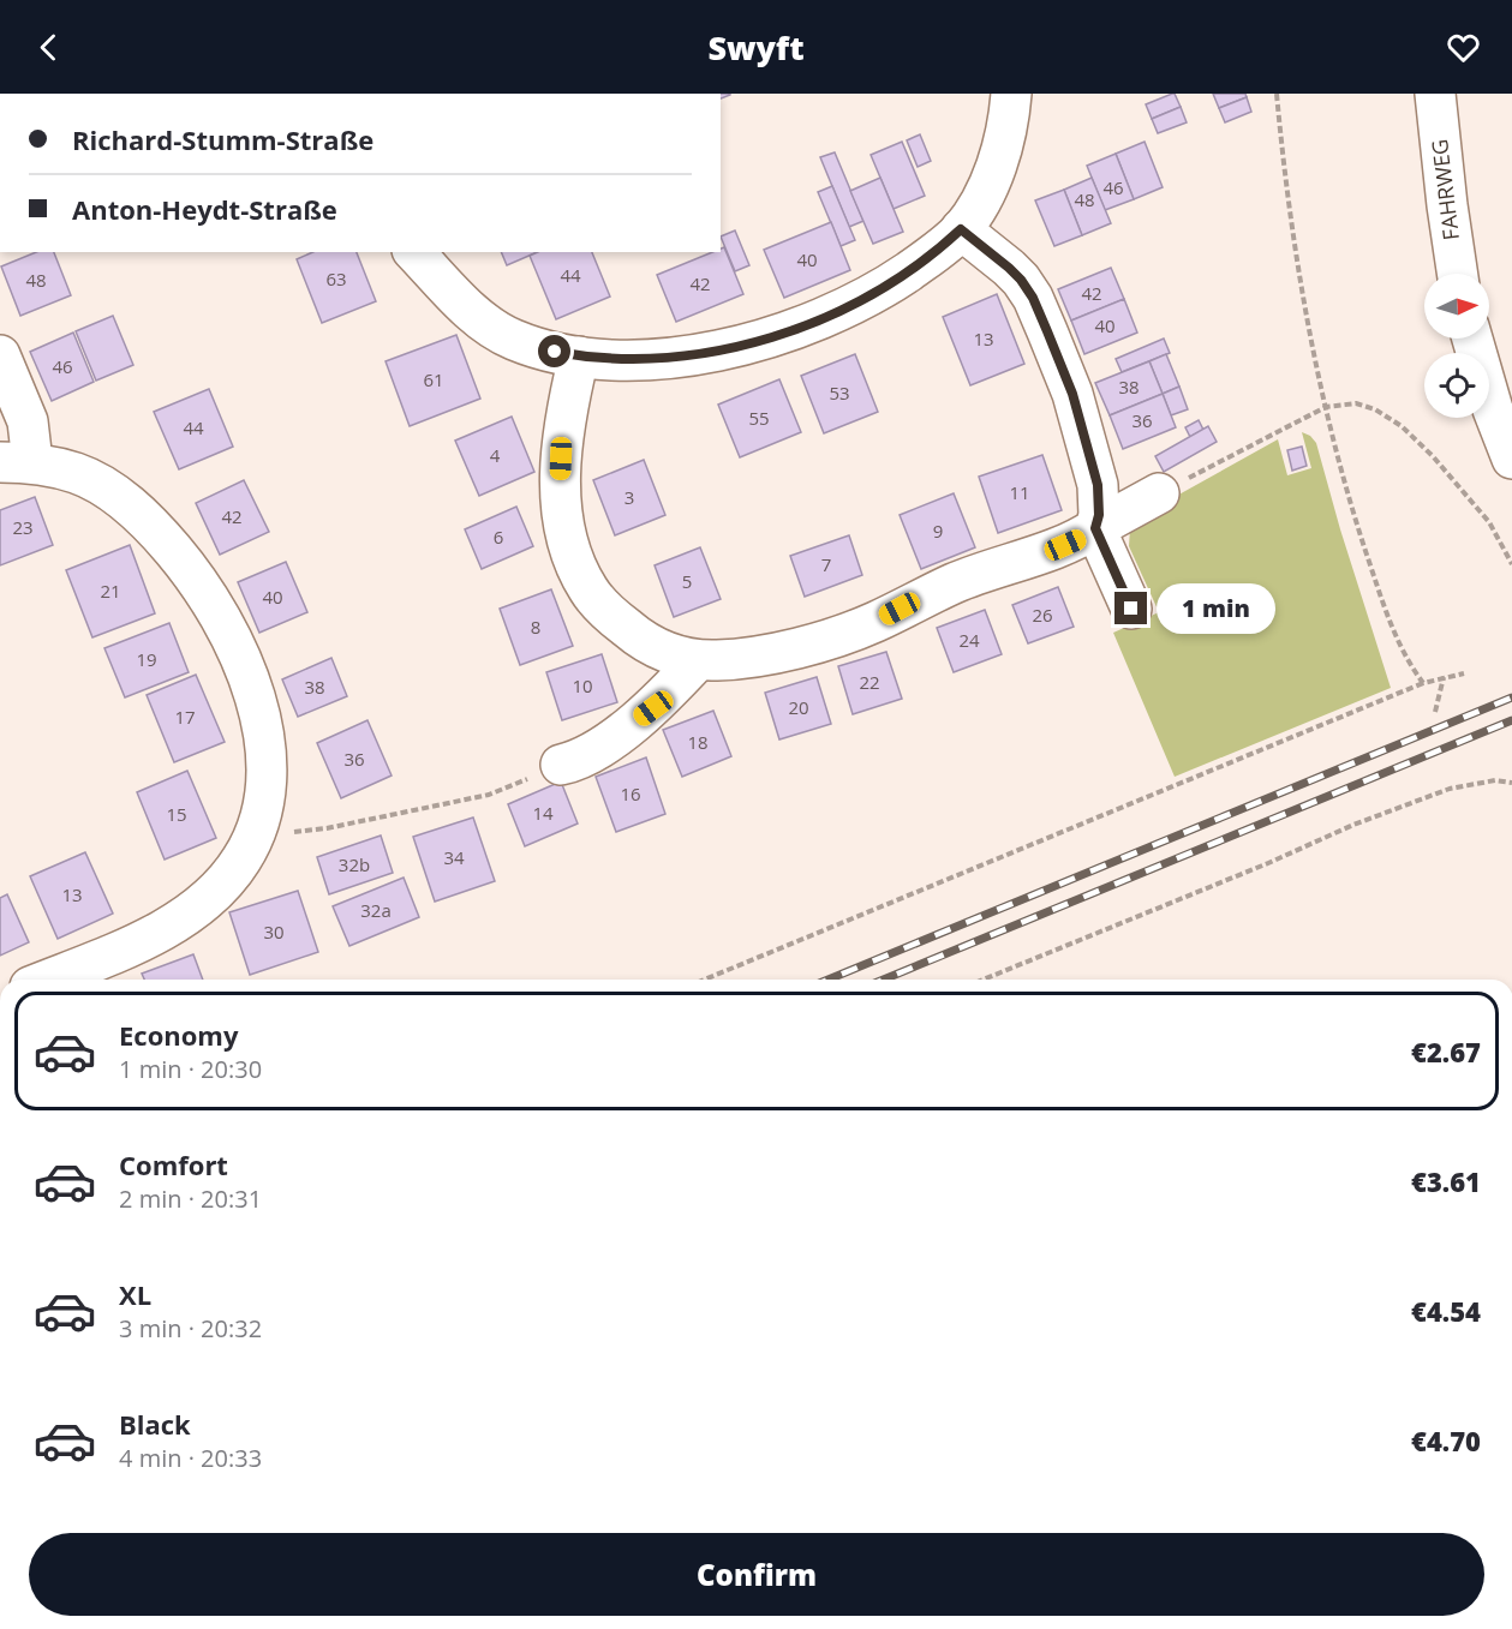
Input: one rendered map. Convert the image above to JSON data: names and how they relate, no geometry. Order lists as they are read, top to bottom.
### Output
{
  "streets": {
    "street": ["FAHRWEG"]
  },
  "house_numbers": [
    "46",
    "48",
    "40",
    "44",
    "63",
    "48",
    "42",
    "42",
    "40",
    "13",
    "46",
    "61",
    "38",
    "53",
    "55",
    "36",
    "44",
    "4",
    "11",
    "3",
    "42",
    "23",
    "9",
    "6",
    "7",
    "5",
    "21",
    "40",
    "26",
    "8",
    "24",
    "19",
    "22",
    "10",
    "38",
    "20",
    "17",
    "18",
    "36",
    "16",
    "14",
    "15",
    "34",
    "32b",
    "13",
    "32a",
    "30"
  ],
  "north": "right",
  "page": {
    "header": "Swyft",
    "banner": ["Richard-Stumm-Straße", "Anton-Heydt-Straße"],
    "bubble": "1 min",
    "list": [
      {
        "name": "Economy",
        "note": "1 min · 20:30",
        "value": "€2.67"
      },
      {
        "name": "Comfort",
        "note": "2 min · 20:31",
        "value": "€3.61"
      },
      {
        "name": "XL",
        "note": "3 min · 20:32",
        "value": "€4.54"
      },
      {
        "name": "Black",
        "note": "4 min · 20:33",
        "value": "€4.70"
      }
    ],
    "buttons": "Confirm"
  }
}
